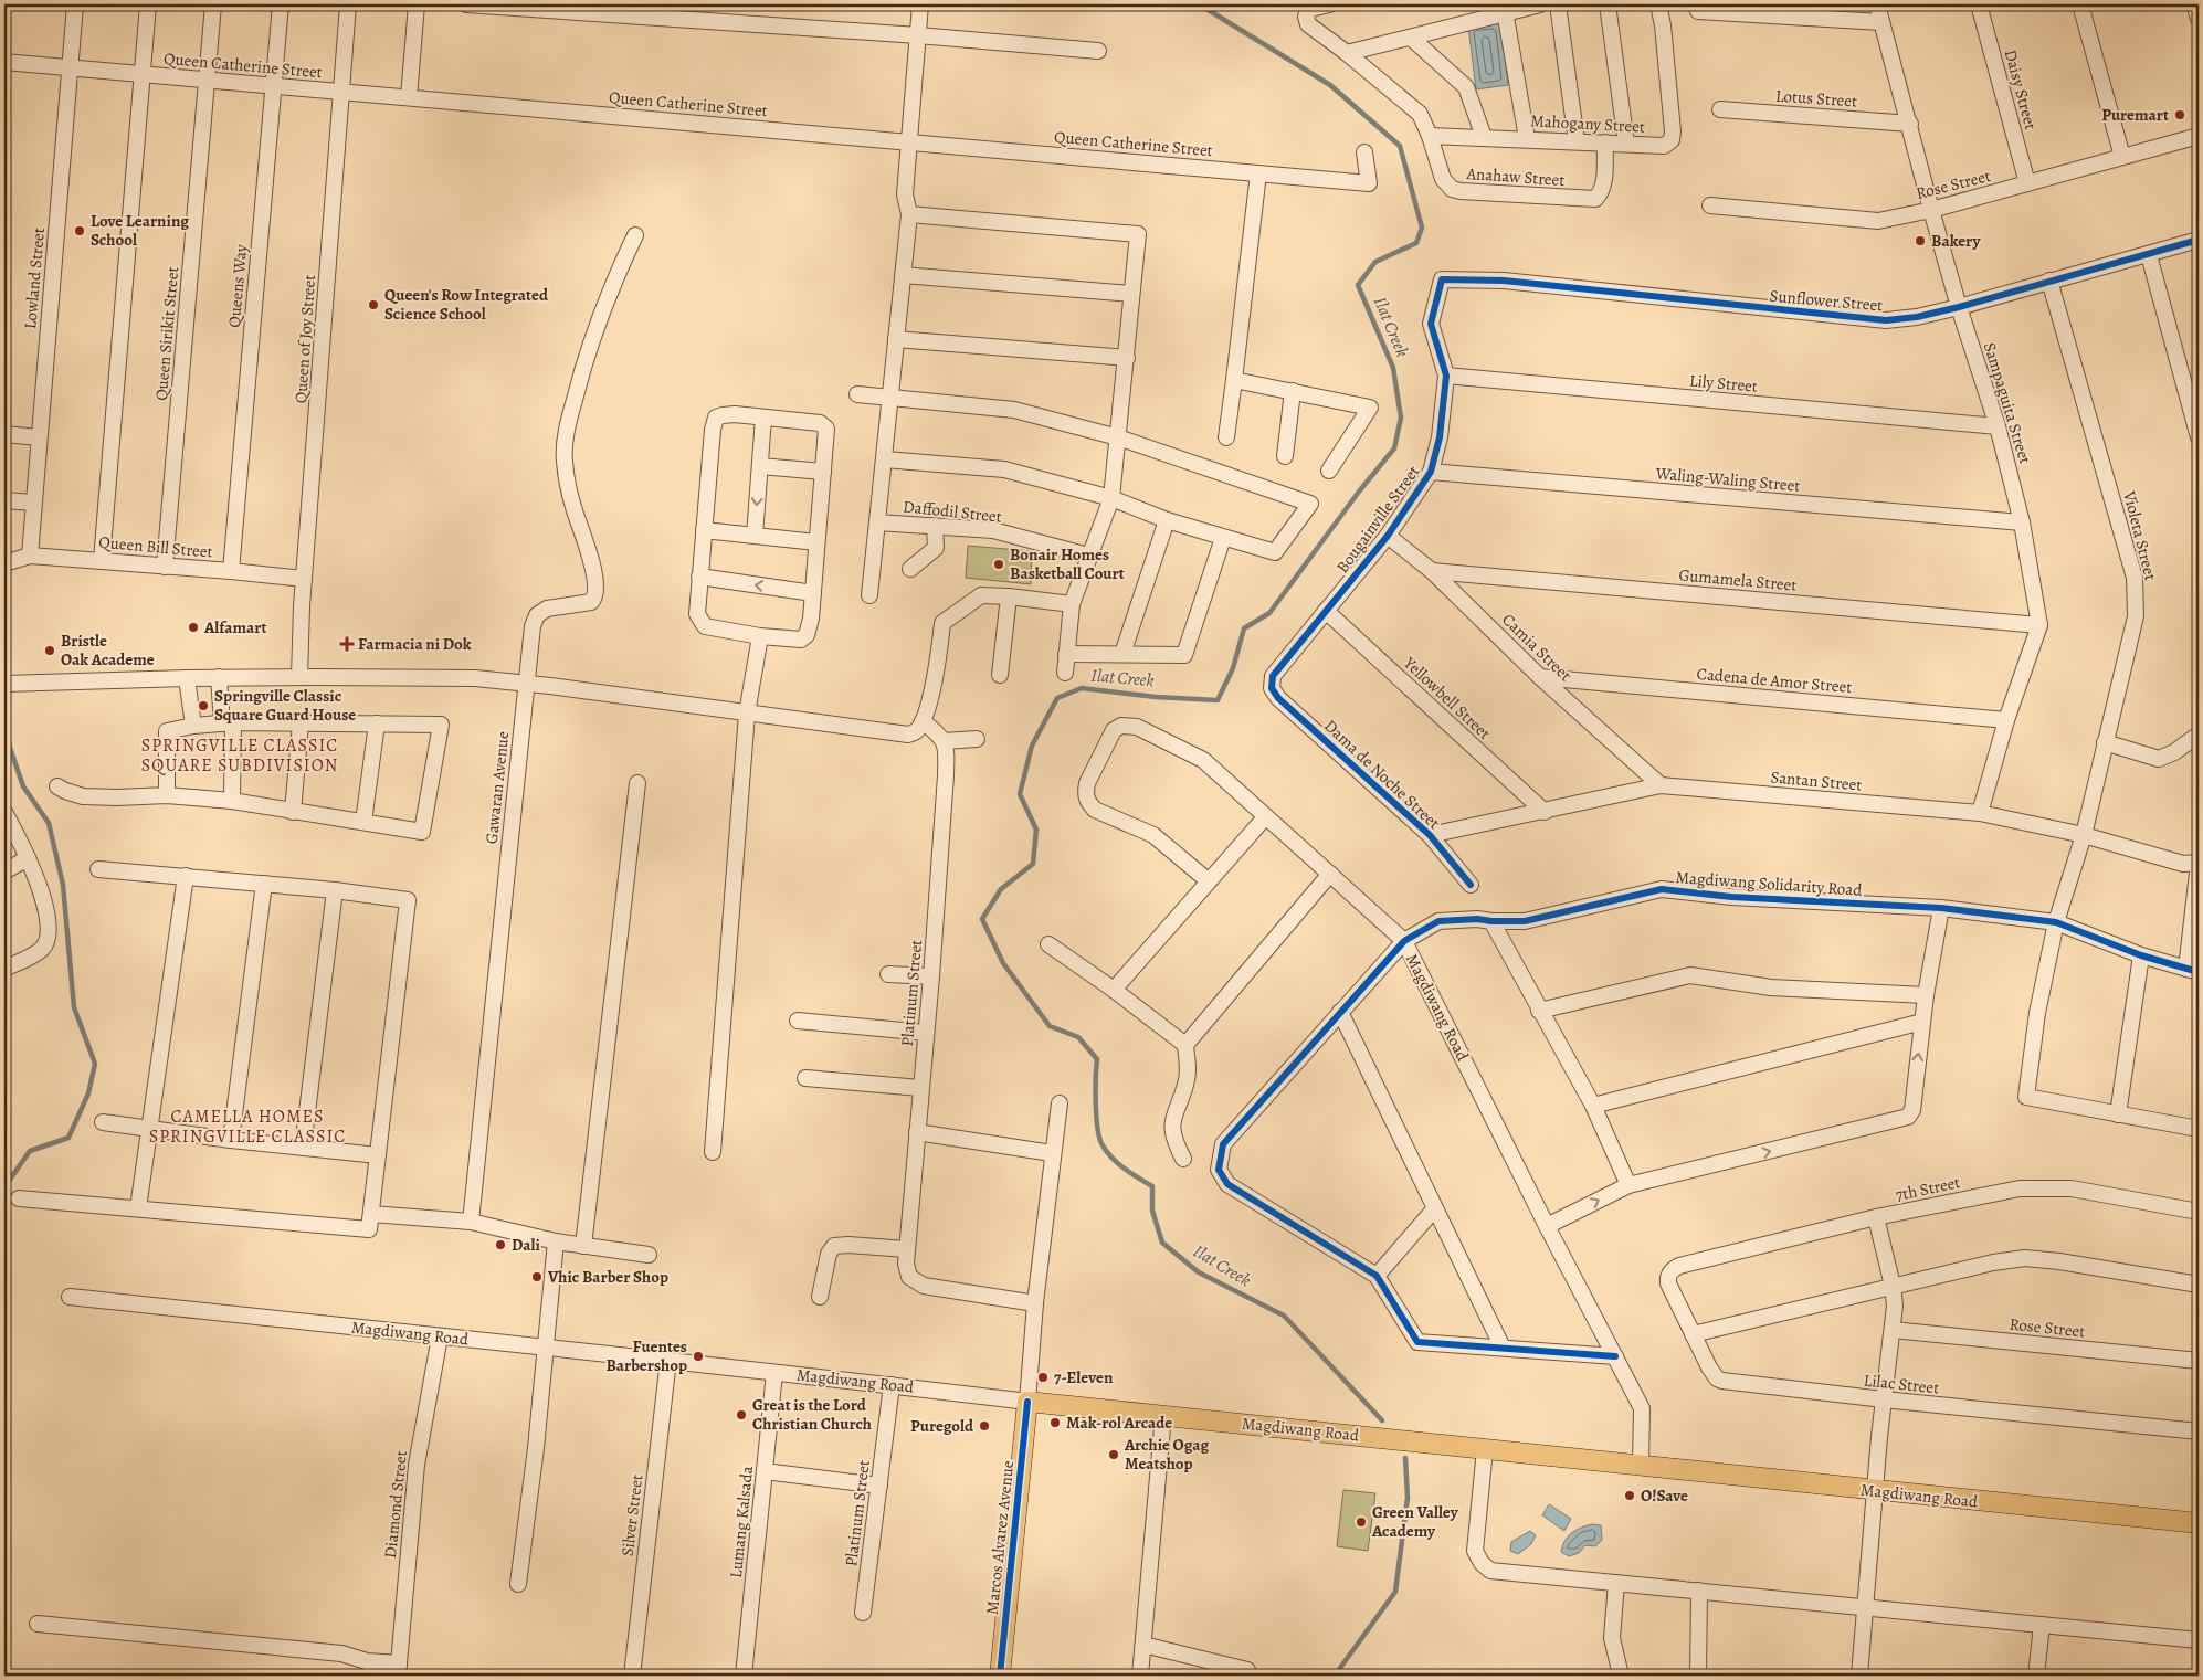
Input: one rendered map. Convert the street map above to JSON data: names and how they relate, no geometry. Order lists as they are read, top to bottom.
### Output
{
  "streets": {
    "main road": ["Magdiwang Road", "Marcos Alvarez Avenue"],
    "street": [
      "Queen Catherine Street",
      "Daisy Street",
      "Lotus Street",
      "Mahogany Street",
      "Anahaw Street",
      "Rose Street",
      "Lowland Street",
      "Queens Way",
      "Sunflower Street",
      "Queen Sirikit Street",
      "Queen of Joy Street",
      "Lily Street",
      "Sampaguita Street",
      "Waling-Waling Street",
      "Daffodil Street",
      "Bougainville Street",
      "Violeta Street",
      "Queen Bill Street",
      "Gumamela Street",
      "Camia Street",
      "Cadena de Amor Street",
      "Yellowbell Street",
      "Dama de Noche Street",
      "Santan Street",
      "Gawaran Avenue",
      "Magdiwang Solidarity Road",
      "Platinum Street",
      "7th Street",
      "Lilac Street",
      "Diamond Street",
      "Silver Street",
      "Lumang Kalsada"
    ]
  },
  "crossings": [
    ["Queen Catherine Street", "Lowland Street"],
    ["Queen Catherine Street", "Queens Way"],
    ["Queen Catherine Street", "Queen Sirikit Street"],
    ["Queen Catherine Street", "Queen of Joy Street"],
    ["Daisy Street", "Rose Street"],
    ["Lotus Street", "Sampaguita Street"],
    ["Mahogany Street", "Anahaw Street"],
    ["Rose Street", "Sampaguita Street"],
    ["Lowland Street", "Queen Bill Street"],
    ["Queens Way", "Queen Bill Street"],
    ["Sunflower Street", "Sampaguita Street"],
    ["Sunflower Street", "Bougainville Street"],
    ["Sunflower Street", "Violeta Street"],
    ["Queen Sirikit Street", "Queen Bill Street"],
    ["Queen of Joy Street", "Queen Bill Street"],
    ["Lily Street", "Sampaguita Street"],
    ["Lily Street", "Bougainville Street"],
    ["Sampaguita Street", "Waling-Waling Street"],
    ["Sampaguita Street", "Gumamela Street"],
    ["Sampaguita Street", "Cadena de Amor Street"],
    ["Sampaguita Street", "Santan Street"],
    ["Waling-Waling Street", "Bougainville Street"],
    ["Bougainville Street", "Camia Street"],
    ["Bougainville Street", "Yellowbell Street"],
    ["Bougainville Street", "Dama de Noche Street"],
    ["Violeta Street", "Santan Street"],
    ["Violeta Street", "Magdiwang Solidarity Road"],
    ["Gumamela Street", "Camia Street"],
    ["Camia Street", "Cadena de Amor Street"],
    ["Camia Street", "Santan Street"],
    ["Yellowbell Street", "Santan Street"],
    ["Dama de Noche Street", "Santan Street"],
    ["Magdiwang Solidarity Road", "Magdiwang Road"],
    ["Platinum Street", "Magdiwang Road"],
    ["Magdiwang Road", "Diamond Street"],
    ["Magdiwang Road", "Silver Street"],
    ["Magdiwang Road", "Lumang Kalsada"],
    ["Magdiwang Road", "Marcos Alvarez Avenue"],
    ["7th Street", "Lilac Street"]
  ],
  "districts": ["SPRINGVILLE CLASSIC SQUARE SUBDIVISION", "CAMELLA HOMES SPRINGVILLE CLASSIC"],
  "water": ["Ilat Creek"],
  "places": {
    "other": [
      "Puremart",
      "Love Learning School",
      "Bakery",
      "Queen's Row Integrated Science School",
      "Bonair Homes Basketball Court",
      "Alfamart",
      "Bristle Oak Academe",
      "Springville Classic Square Guard House",
      "Dali",
      "Vhic Barber Shop",
      "Fuentes Barbershop",
      "7-Eleven",
      "Great is the Lord Christian Church",
      "Mak-rol Arcade",
      "Puregold",
      "Archie Ogag Meatshop",
      "O!Save",
      "Green Valley Academy"
    ],
    "health": ["Farmacia ni Dok"]
  }
}
